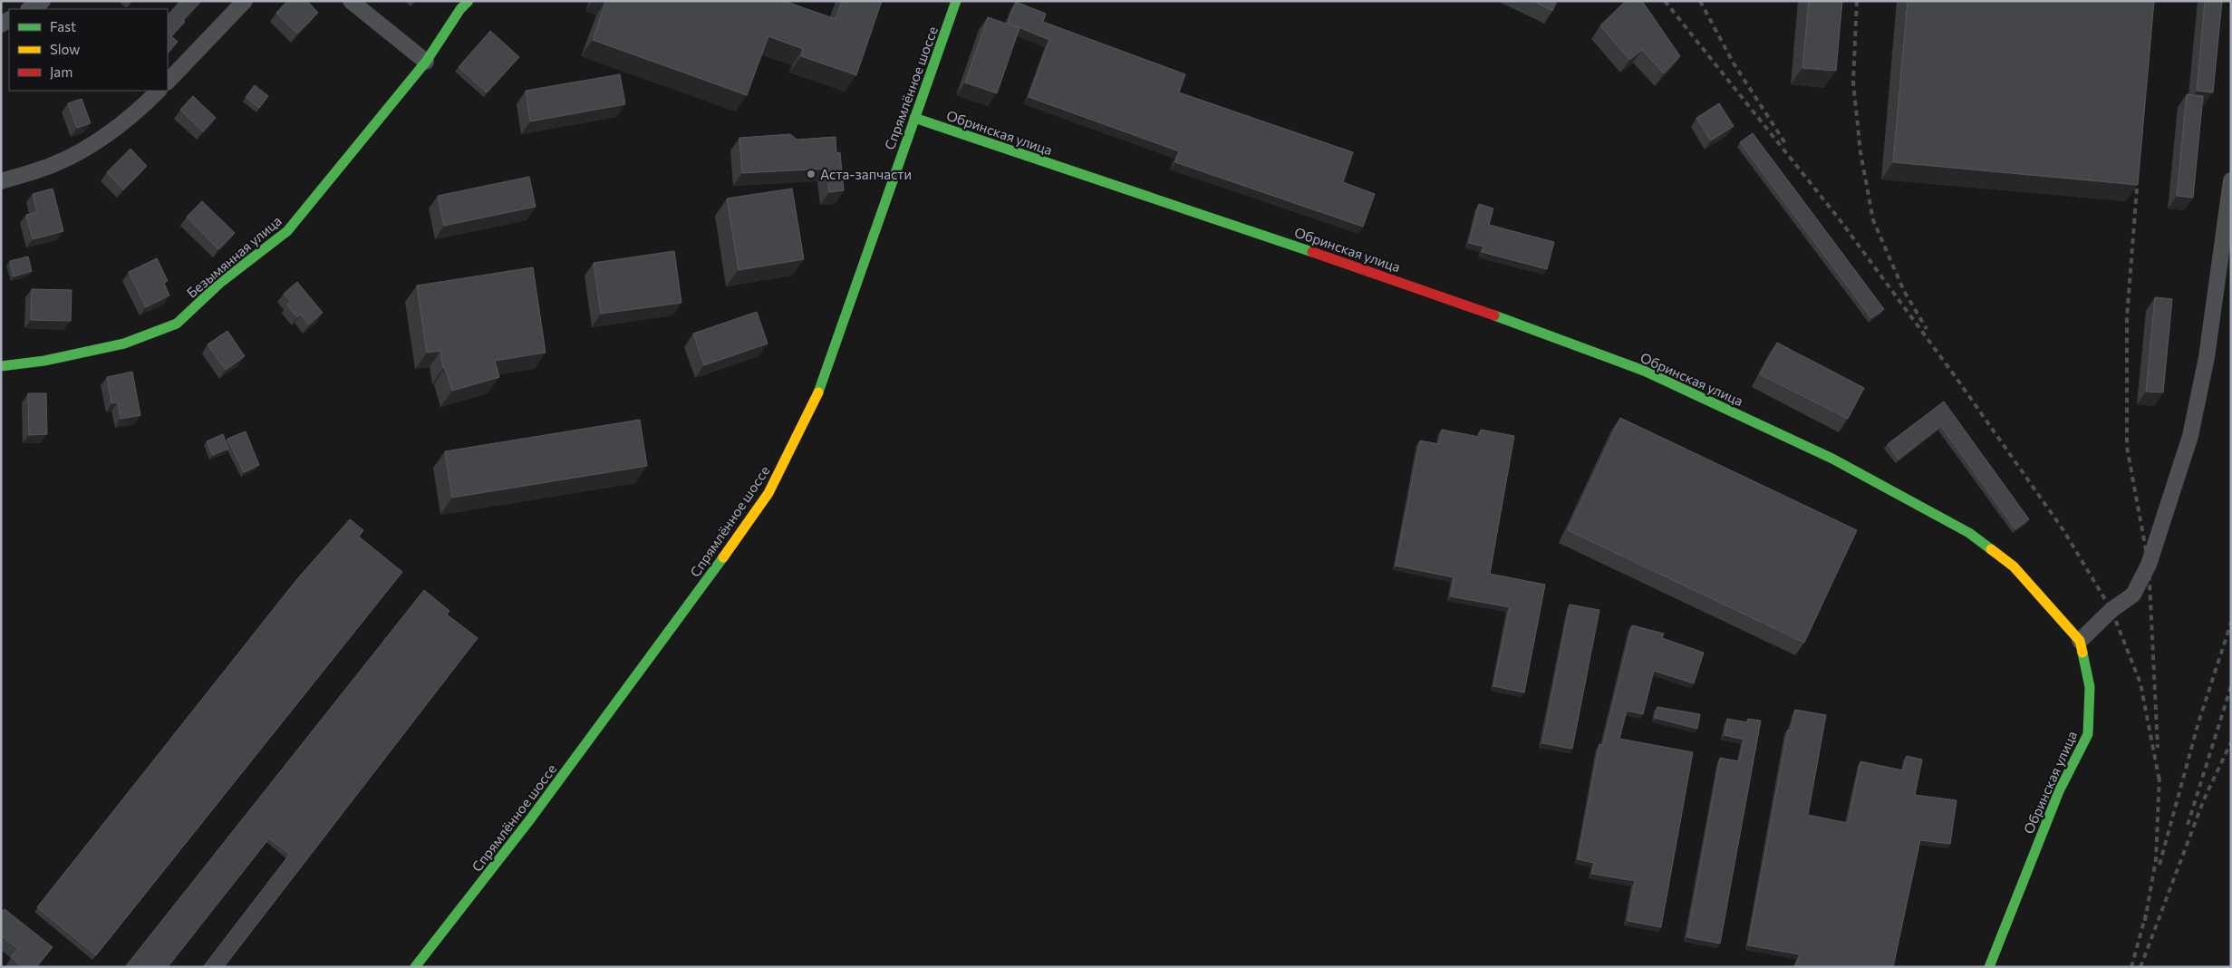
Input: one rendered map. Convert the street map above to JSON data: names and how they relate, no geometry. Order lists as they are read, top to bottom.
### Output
{
  "streets": {
    "street": ["Спрямлённое шоссе", "Обринская улица", "Безымянная улица"]
  },
  "crossings": [
    ["Спрямлённое шоссе", "Обринская улица"]
  ],
  "places": ["Аста-запчасти"],
  "legend": ["Fast", "Slow", "Jam"]
}
